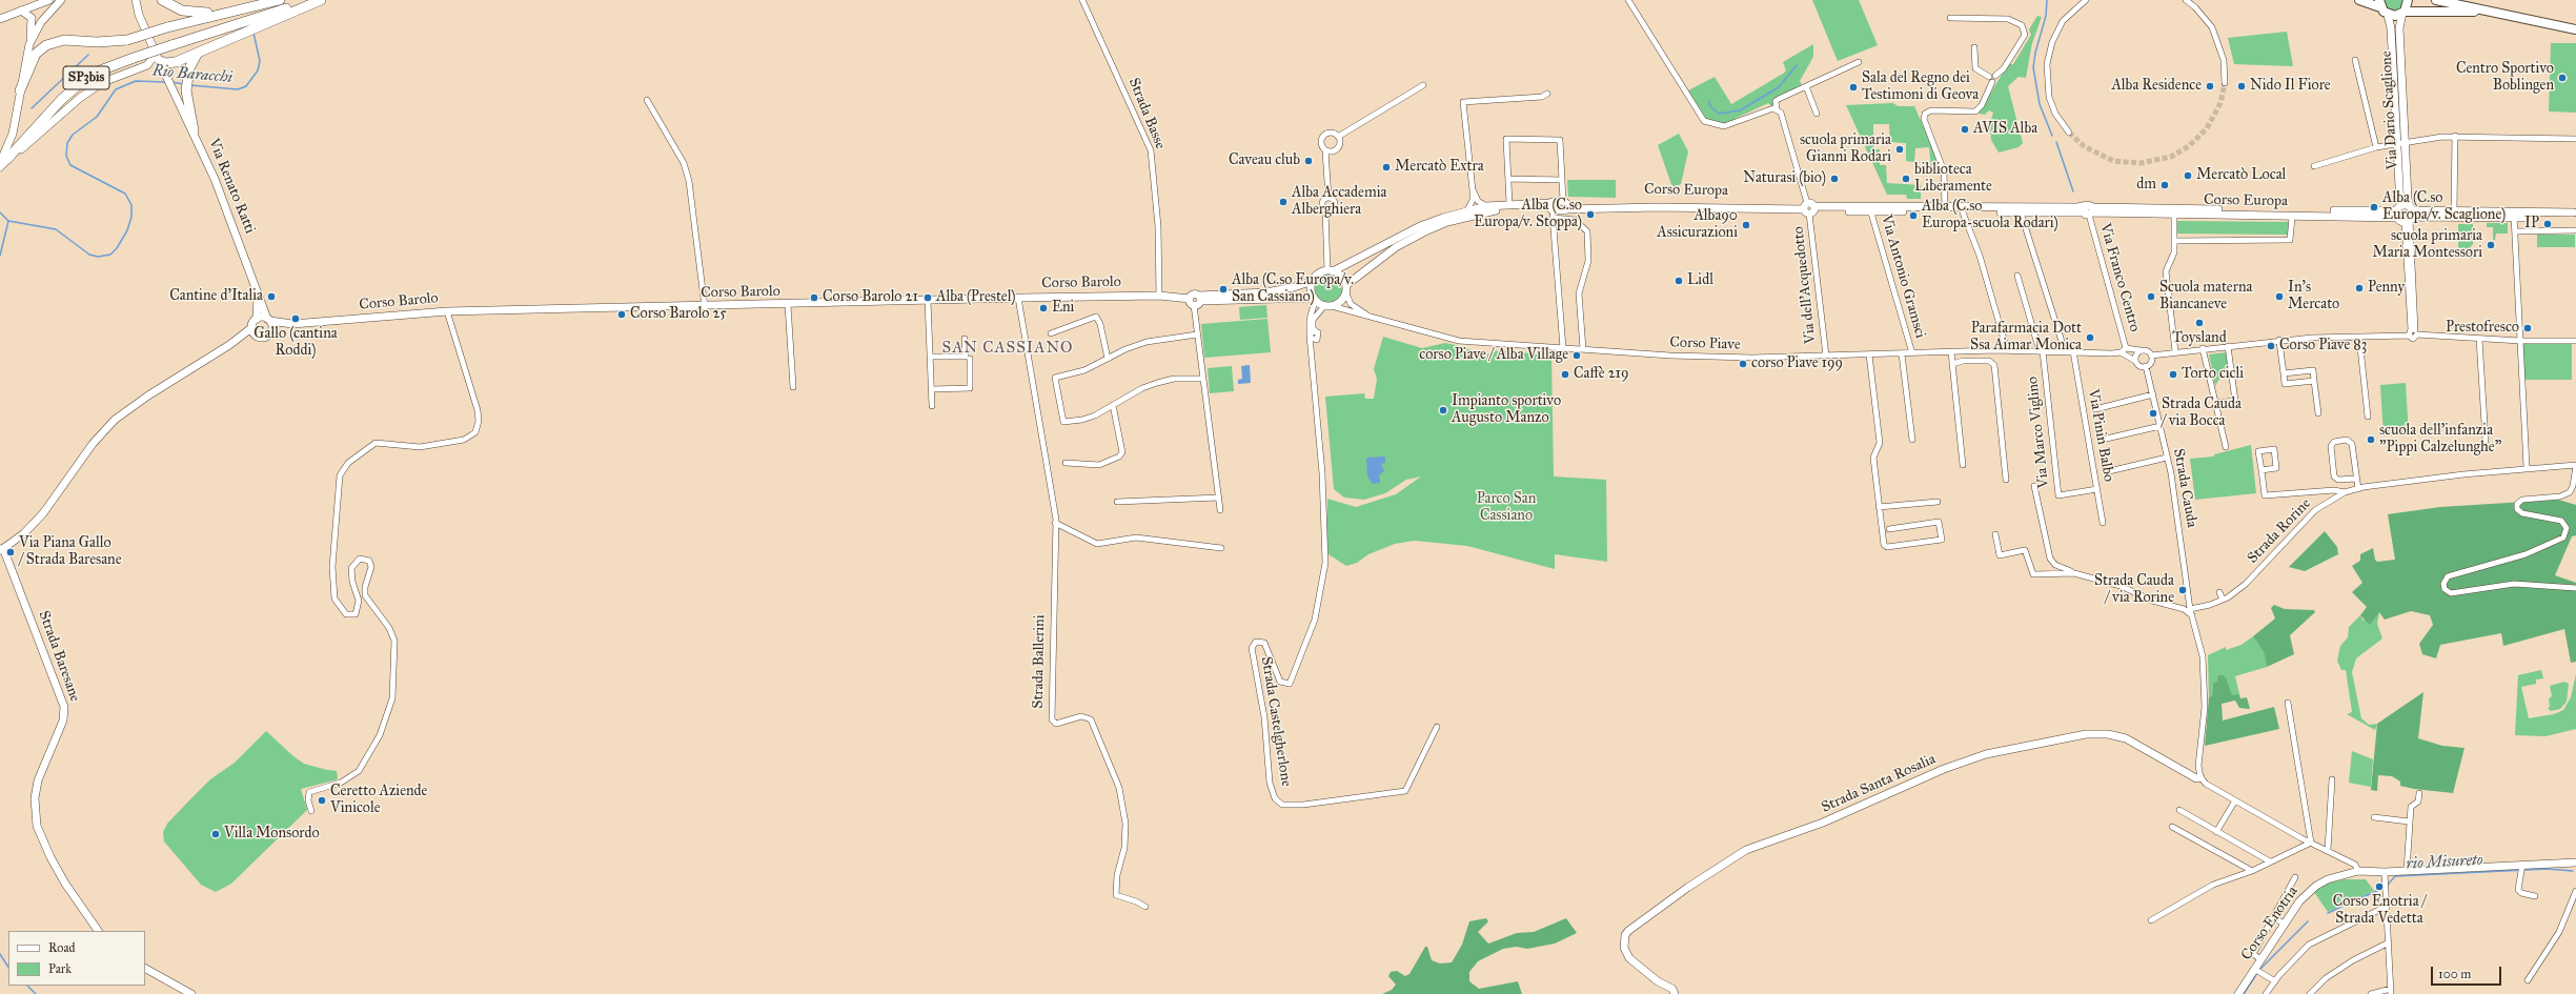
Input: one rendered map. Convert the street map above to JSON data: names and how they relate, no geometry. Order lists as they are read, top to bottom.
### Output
{
  "streets": {
    "highway": ["SP3bis"],
    "main road": [
      "Via Dario Scaglione",
      "Via Renato Ratti",
      "Corso Europa",
      "Corso Barolo",
      "Strada Baresane",
      "Strada Santa Rosalia",
      "Corso Enotria"
    ],
    "street": [
      "Strada Basse",
      "Via Antonio Gramsci",
      "Via Franco Centro",
      "Via dell'Acquedotto",
      "Corso Piave",
      "Via Marco Viglino",
      "Via Pinin Balbo",
      "Strada Cauda",
      "Strada Rorine",
      "Strada Ballerini",
      "Strada Castelgherlone"
    ]
  },
  "crossings": [
    ["Via Dario Scaglione", "Corso Europa"],
    ["Strada Basse", "Corso Barolo"],
    ["Via Renato Ratti", "Corso Barolo"],
    ["Corso Europa", "Via Antonio Gramsci"],
    ["Corso Europa", "Via Franco Centro"],
    ["Corso Europa", "Via dell'Acquedotto"],
    ["Via Antonio Gramsci", "Corso Piave"],
    ["Corso Barolo", "Strada Ballerini"],
    ["Via dell'Acquedotto", "Corso Piave"],
    ["Corso Piave", "Via Marco Viglino"],
    ["Corso Piave", "Via Pinin Balbo"],
    ["Corso Piave", "Strada Cauda"],
    ["Via Marco Viglino", "Via Pinin Balbo"],
    ["Strada Cauda", "Strada Rorine"],
    ["Strada Cauda", "Strada Santa Rosalia"],
    ["Strada Santa Rosalia", "Corso Enotria"]
  ],
  "districts": ["SAN CASSIANO"],
  "water": ["Rio Baracchi", "rio Misureto"],
  "parks": ["Parco San Cassiano"],
  "places": [
    "Centro Sportivo Boblingen",
    "Alba Residence",
    "Nido Il Fiore",
    "Sala del Regno dei Testimoni di Geova",
    "AVIS Alba",
    "scuola primaria Gianni Rodari",
    "Caveau club",
    "Mercatò Extra",
    "Mercatò Local",
    "Naturasi (bio)",
    "biblioteca Liberamente",
    "dm",
    "Alba Accademia Alberghiera",
    "Alba (C.so Europa/v. Scaglione)",
    "Alba (C.so Europa/v. Stoppa)",
    "Alba (C.so Europa-scuola Rodari)",
    "IP",
    "Alba90 Assicurazioni",
    "scuola primaria Maria Montessori",
    "Lidl",
    "Penny",
    "Alba (C.so Europa/v. San Cassiano)",
    "Cantine d'Italia",
    "Scuola materna Biancaneve",
    "In's Mercato",
    "Corso Barolo 21",
    "Alba (Prestel)",
    "Eni",
    "Corso Barolo 25",
    "Gallo (cantina Roddi)",
    "Toysland",
    "Prestofresco",
    "Parafarmacia Dott Ssa Aimar Monica",
    "Corso Piave 83",
    "corso Piave / Alba Village",
    "corso Piave 199",
    "Caffè 219",
    "Torto cicli",
    "Impianto sportivo Augusto Manzo",
    "Strada Cauda / via Bocca",
    "scuola dell'infanzia \"Pippi Calzelunghe\"",
    "Via Piana Gallo / Strada Baresane",
    "Strada Cauda / via Rorine",
    "Ceretto Aziende Vinicole",
    "Villa Monsordo",
    "Corso Enotria / Strada Vedetta"
  ],
  "legend": ["Road", "Park"],
  "scale_bar": "100 m"
}
